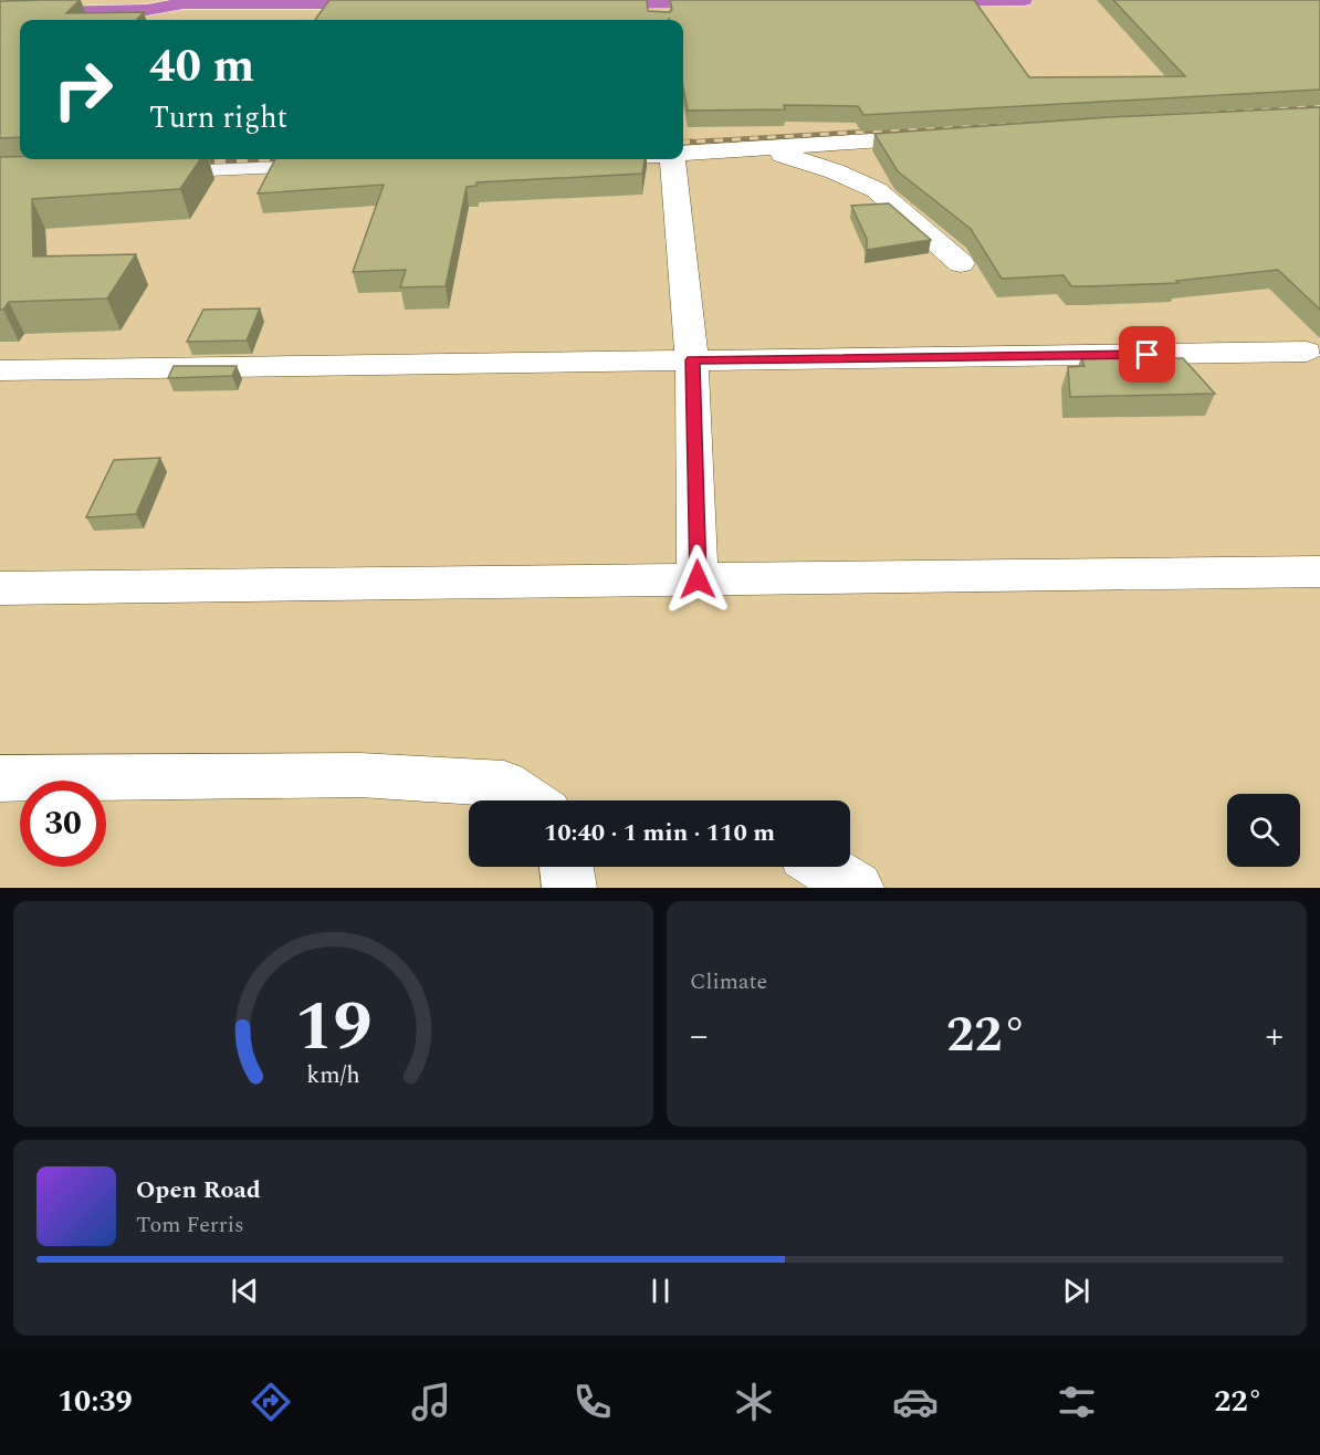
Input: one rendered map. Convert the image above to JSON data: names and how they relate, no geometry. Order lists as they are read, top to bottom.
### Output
{
  "page": {
    "turn": ["40 m", "Turn right"],
    "limit": "30",
    "trip": "10:40 · 1 min · 110 m",
    "tile": "Climate",
    "heat": ["−", "22°", "+"],
    "song": ["Open Road", "Tom Ferris"],
    "tabs": ["10:39", "22°"],
    "gauge": ["19", "km/h"]
  }
}
